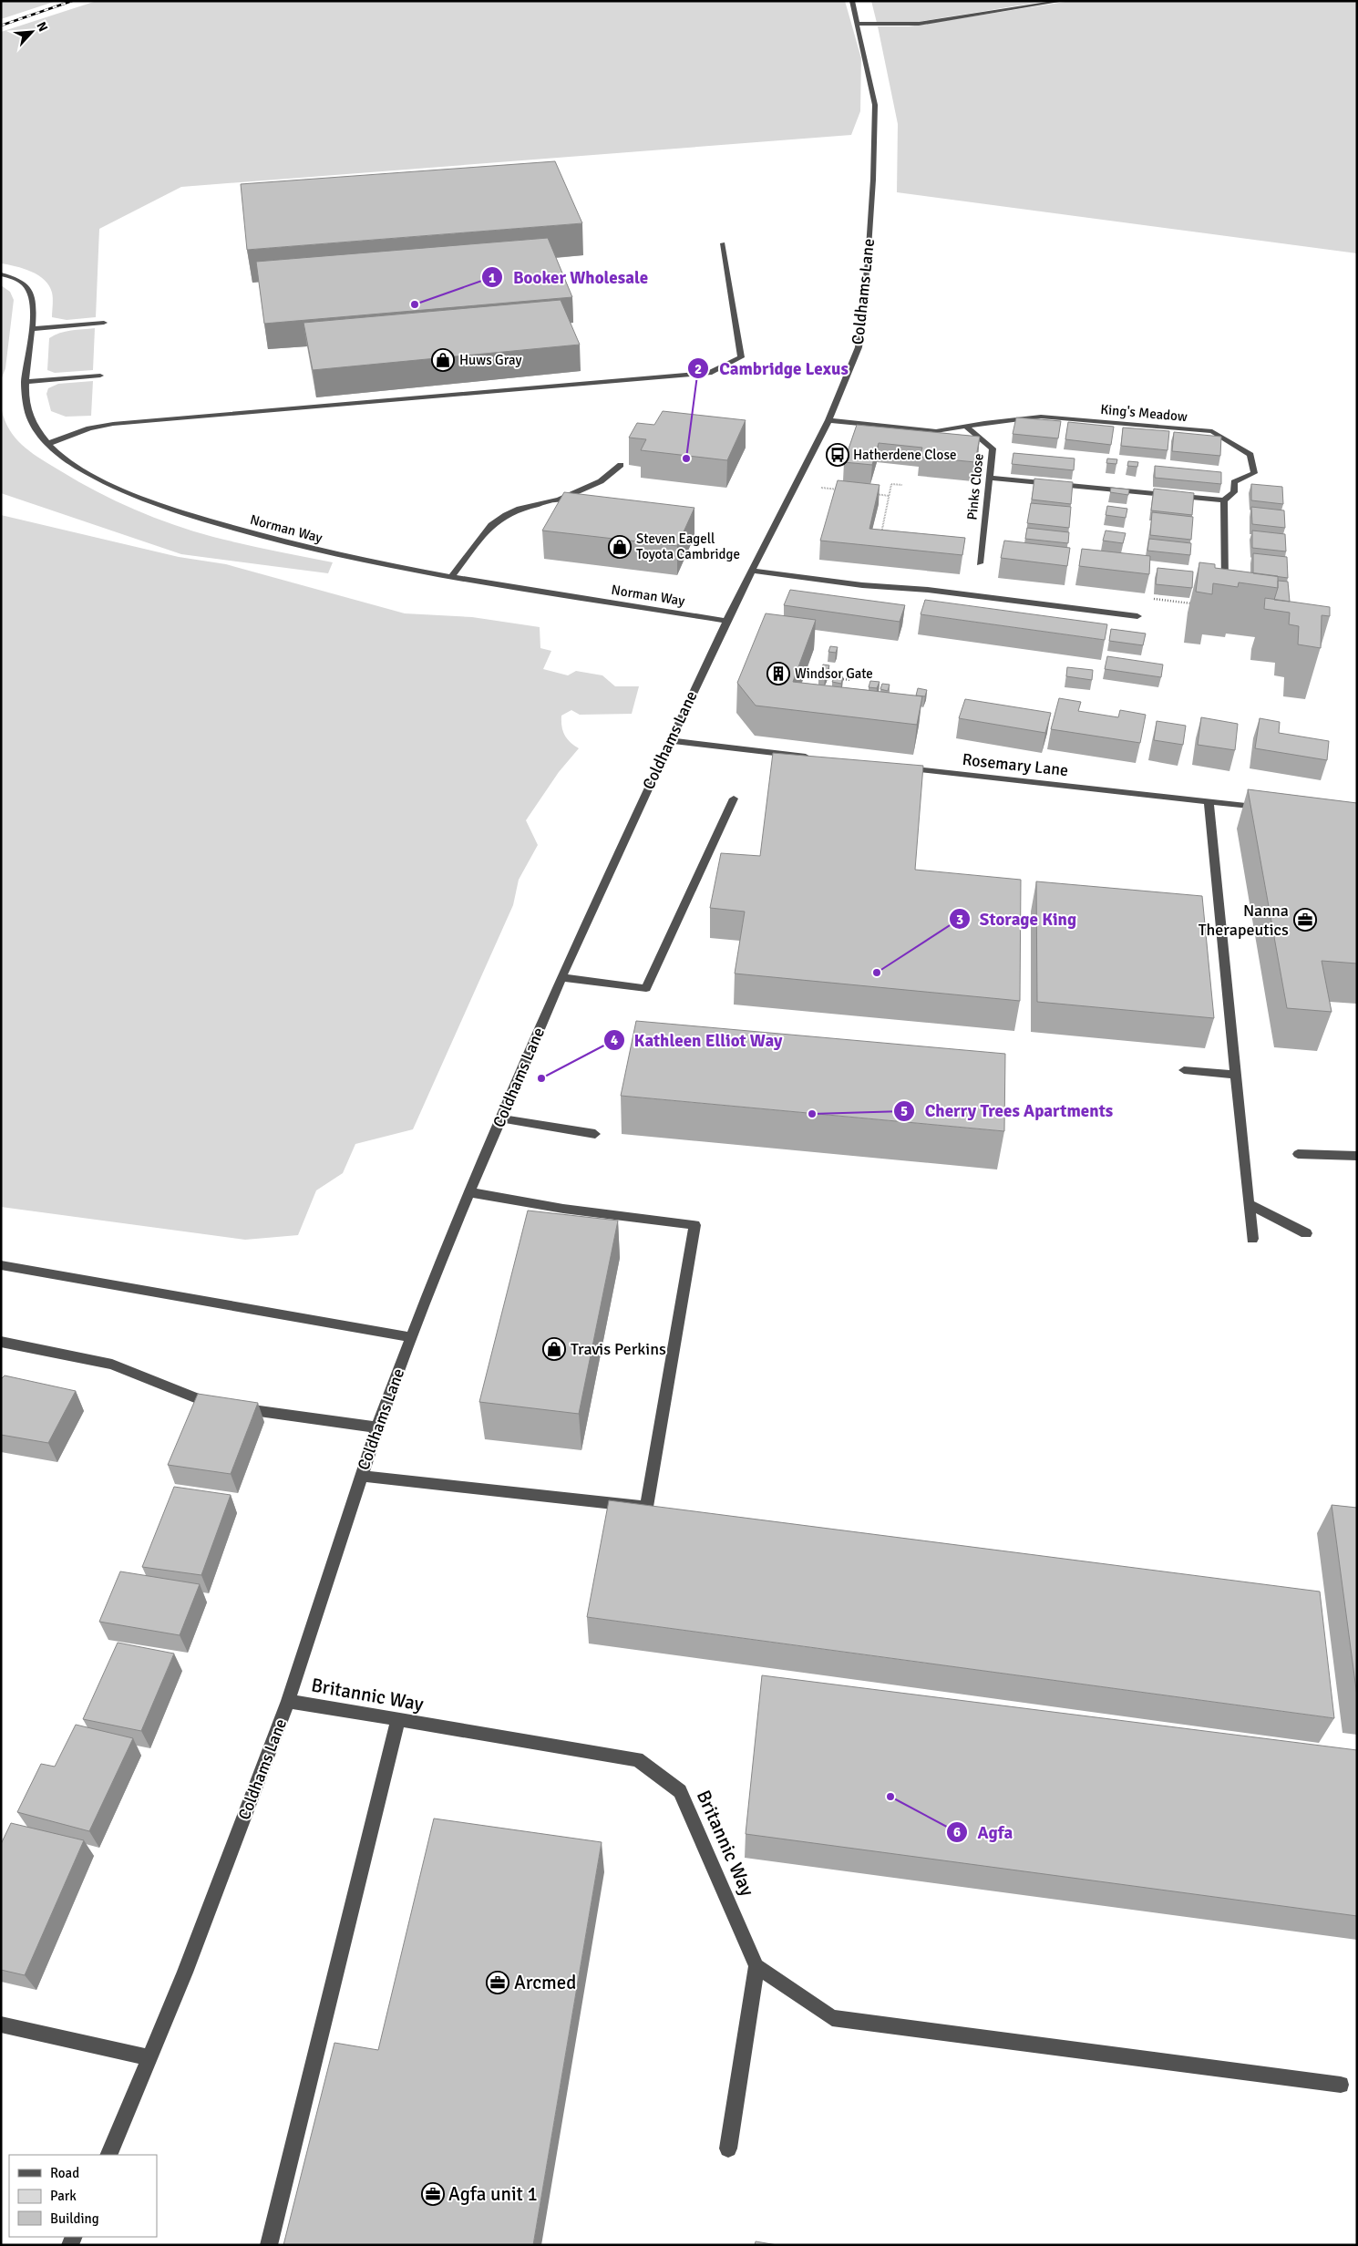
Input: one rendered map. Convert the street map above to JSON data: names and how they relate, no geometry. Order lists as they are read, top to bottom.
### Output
{
  "streets": {
    "street": [
      "Coldhams Lane",
      "King's Meadow",
      "Pinks Close",
      "Norman Way",
      "Rosemary Lane",
      "Britannic Way"
    ]
  },
  "crossings": [
    ["Coldhams Lane", "Norman Way"],
    ["Coldhams Lane", "Britannic Way"],
    ["King's Meadow", "Pinks Close"]
  ],
  "places": {
    "other": [
      "Booker Wholesale",
      "Cambridge Lexus",
      "Storage King",
      "Kathleen Elliot Way",
      "Cherry Trees Apartments",
      "Agfa"
    ],
    "shop": ["Huws Gray", "Steven Eagell Toyota Cambridge", "Travis Perkins"],
    "bus stop": ["Hatherdene Close"],
    "building": ["Windsor Gate"],
    "office": ["Nanna Therapeutics", "Arcmed", "Agfa unit 1"]
  },
  "legend": ["Road", "Park", "Building"],
  "north": "top right"
}
